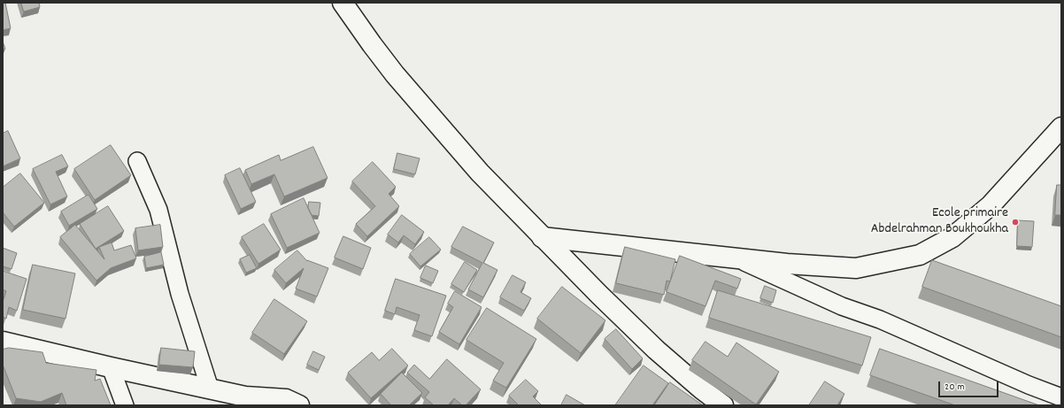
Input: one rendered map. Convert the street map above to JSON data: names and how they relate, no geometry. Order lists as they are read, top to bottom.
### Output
{
  "places": ["Ecole primaire Abdelrahman Boukhoukha"],
  "scale_bar": "20 m"
}
